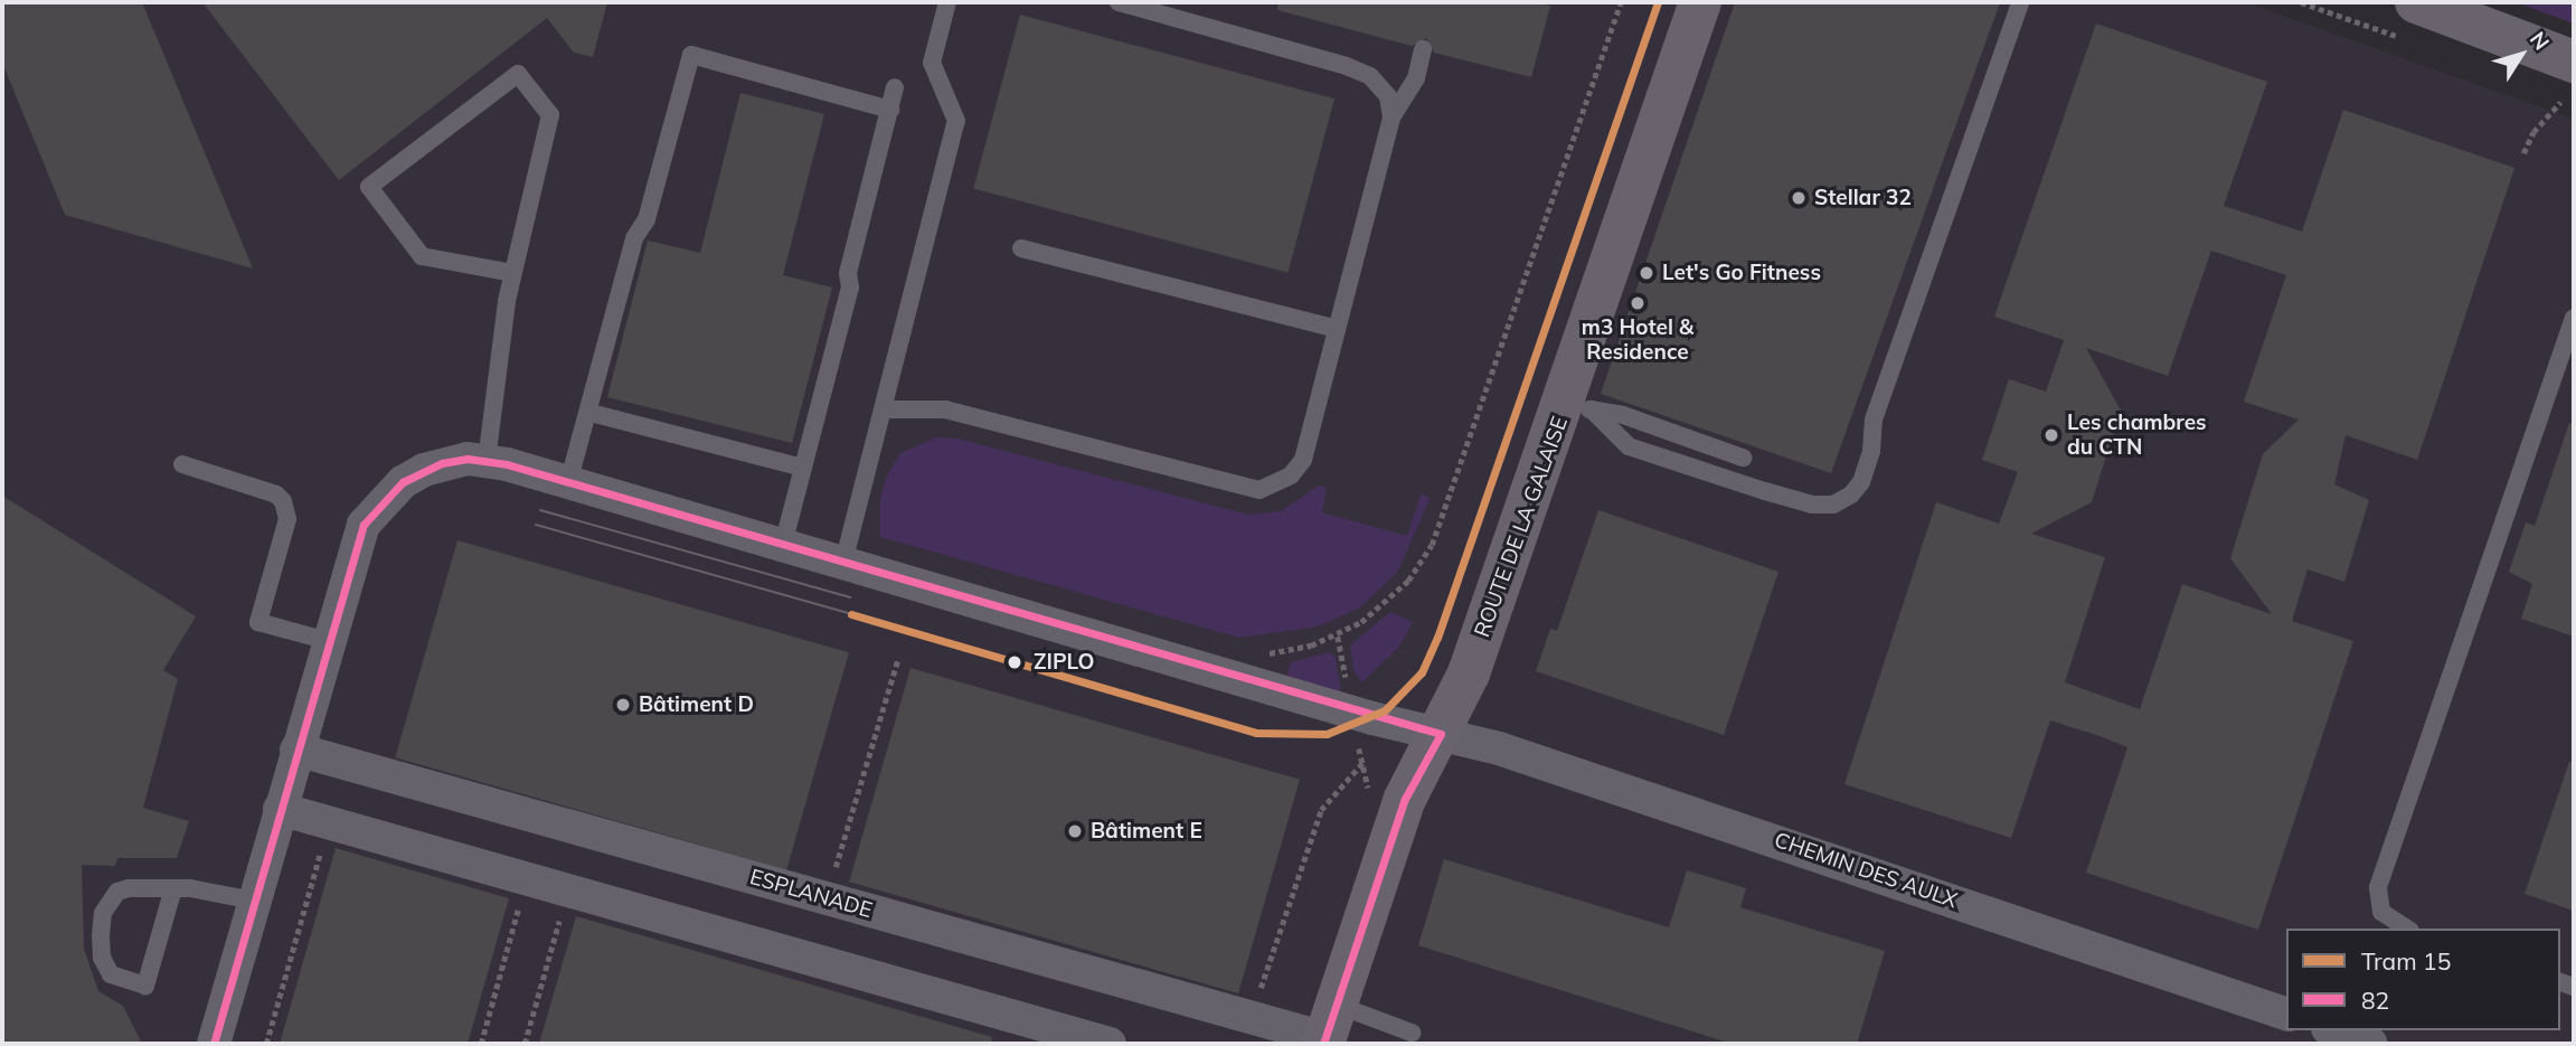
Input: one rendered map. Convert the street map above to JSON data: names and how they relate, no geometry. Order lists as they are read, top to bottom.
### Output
{
  "streets": {
    "street": ["ROUTE DE LA GALAISE", "CHEMIN DES AULX", "ESPLANADE"]
  },
  "crossings": [
    ["ROUTE DE LA GALAISE", "CHEMIN DES AULX"],
    ["ROUTE DE LA GALAISE", "ESPLANADE"]
  ],
  "places": [
    "Stellar 32",
    "Let's Go Fitness",
    "m3 Hotel & Residence",
    "Les chambres du CTN",
    "ZIPLO",
    "Bâtiment D",
    "Bâtiment E"
  ],
  "lines": ["tram line 15", "transit line 82"],
  "legend": ["Tram 15", "82"],
  "north": "top right"
}
